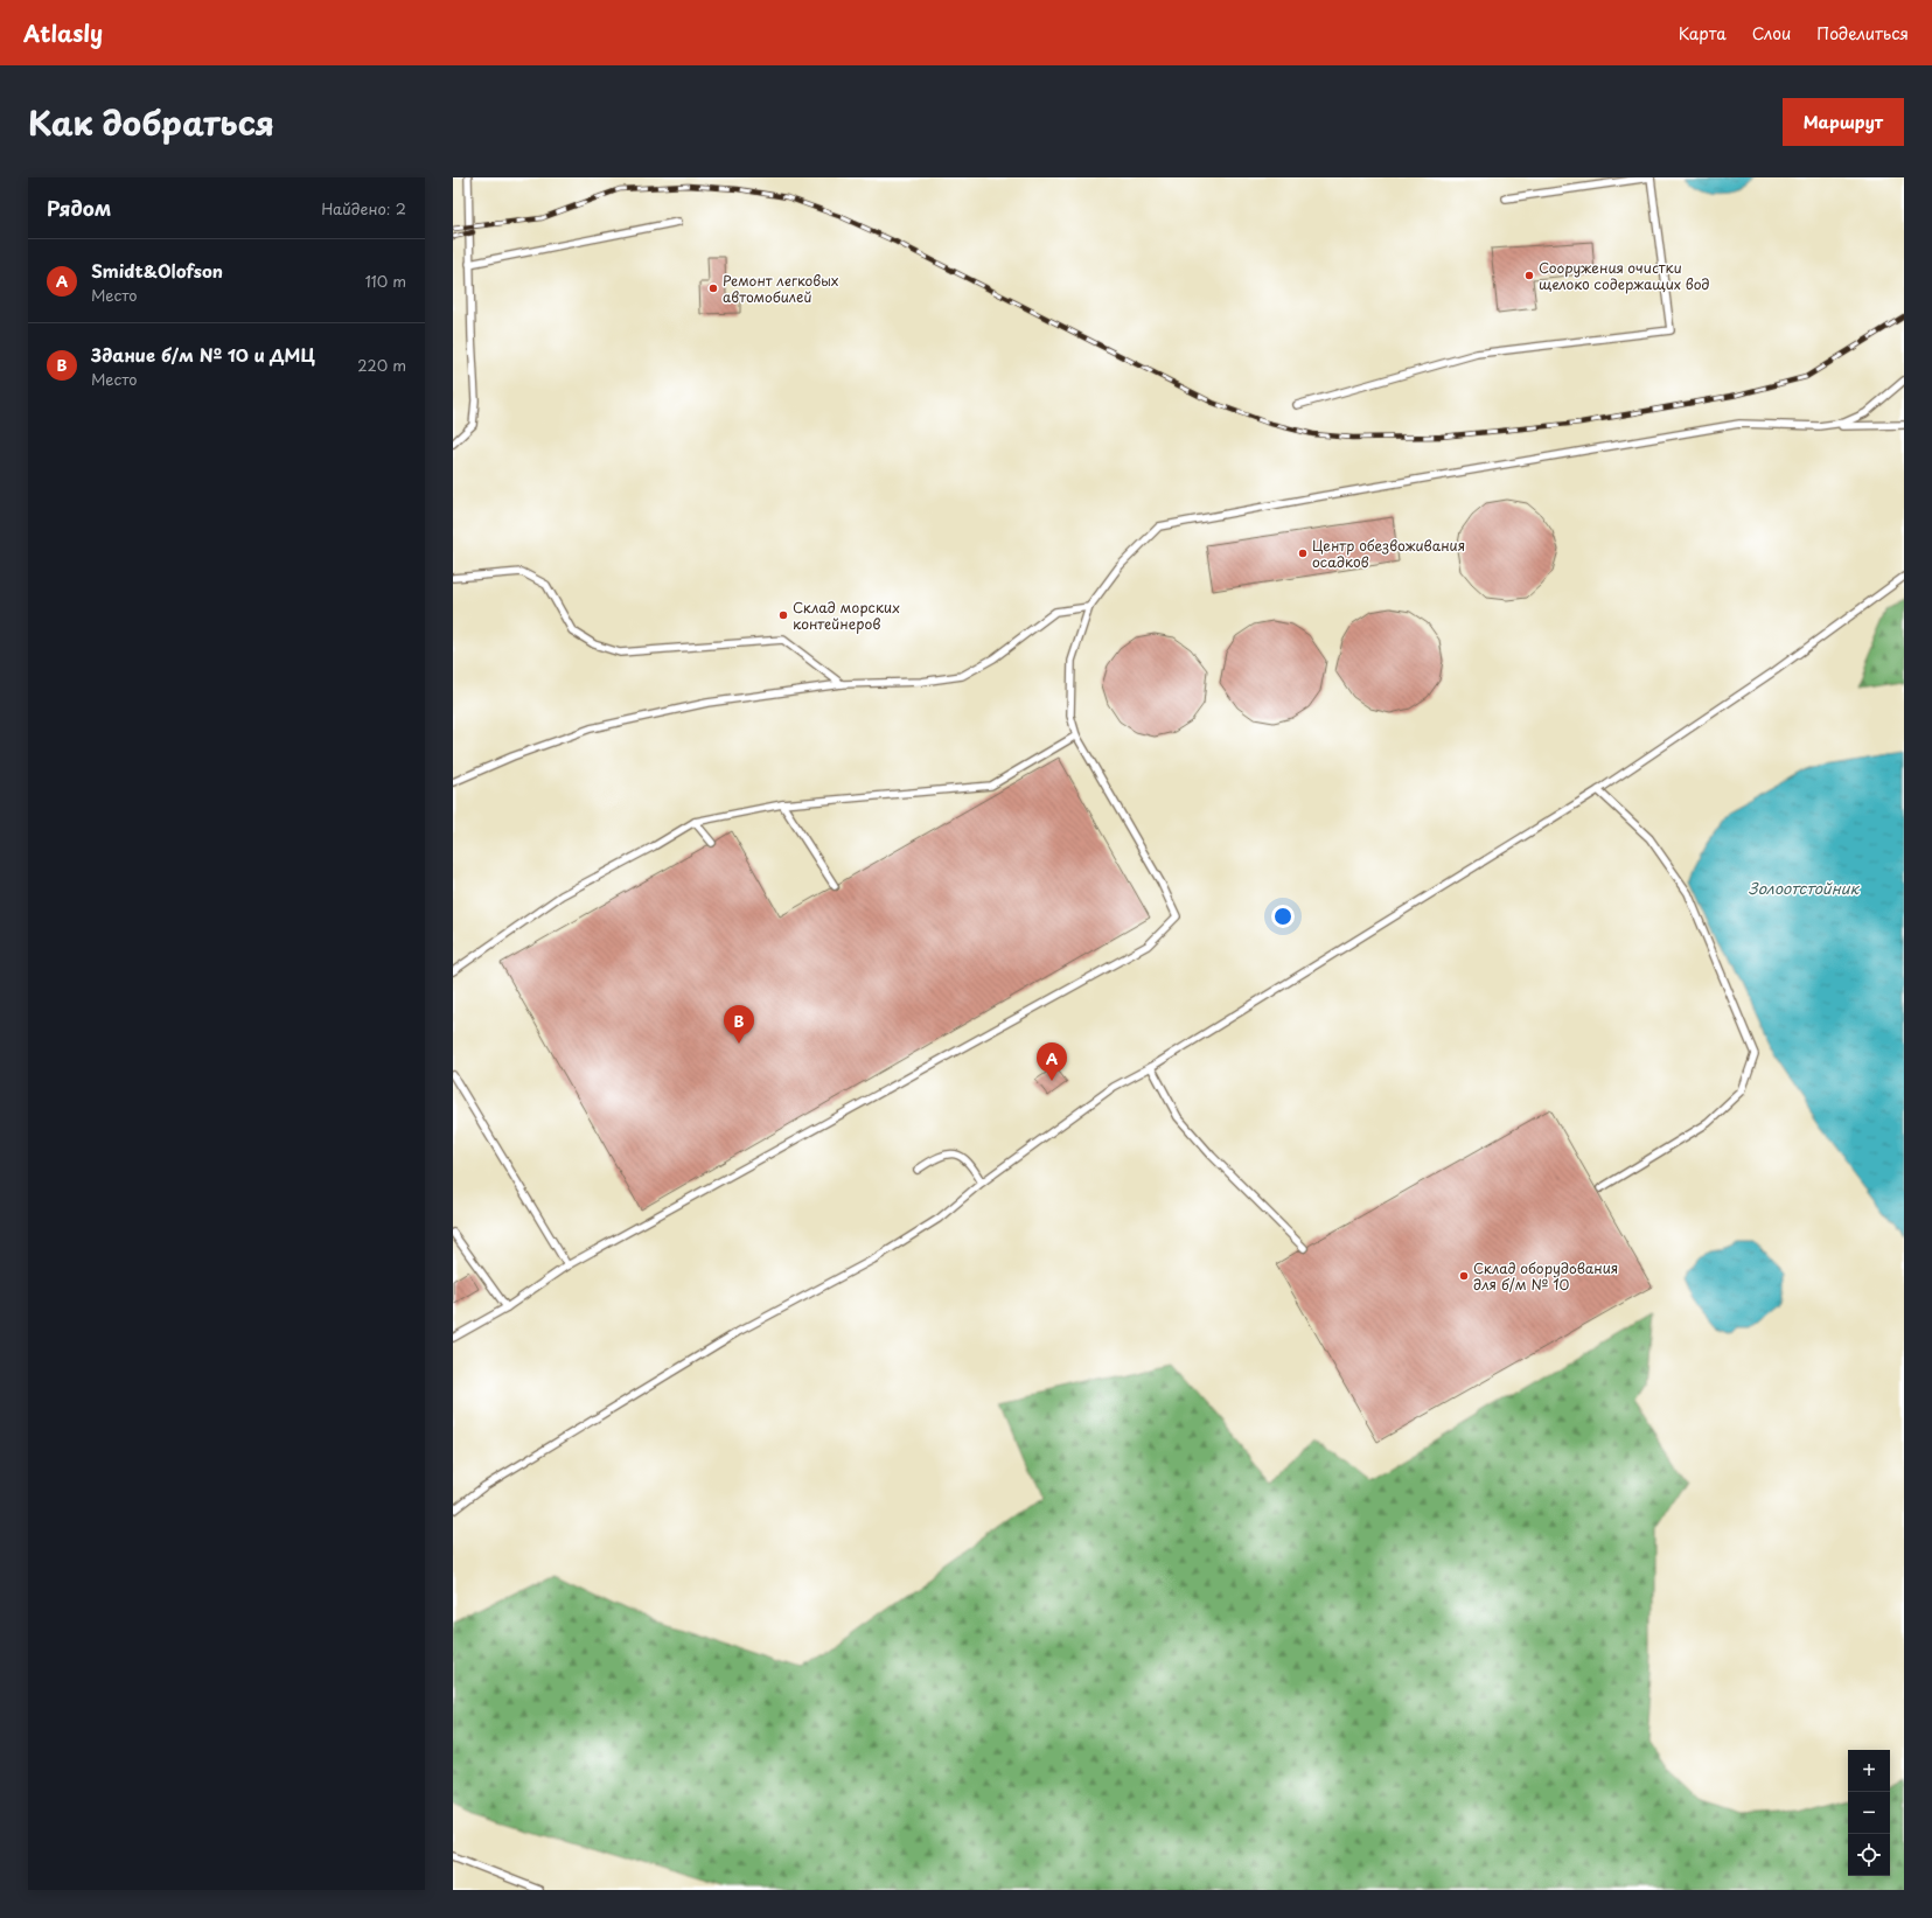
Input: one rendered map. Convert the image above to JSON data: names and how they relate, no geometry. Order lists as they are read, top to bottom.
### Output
{
  "water": ["Золоотстойник"],
  "places": [
    "Сооружения очистки щелоко содержащих вод",
    "Ремонт легковых автомобилей",
    "Центр обезвоживания осадков",
    "Склад морских контейнеров",
    "Склад оборудования для б/м № 10"
  ],
  "page": {
    "header": "Atlasly",
    "nav": ["Карта", "Слои", "Поделиться"],
    "title": "Как добраться",
    "buttons": "Маршрут",
    "heading": ["Рядом", "Найдено: 2"],
    "list": [
      {
        "mark": "A",
        "name": "Smidt&Olofson",
        "note": "Место",
        "value": "110 m"
      },
      {
        "mark": "B",
        "name": "Здание б/м № 10 и ДМЦ",
        "note": "Место",
        "value": "220 m"
      }
    ],
    "pins": ["B", "A"],
    "map_buttons": ["+", "−"]
  }
}
